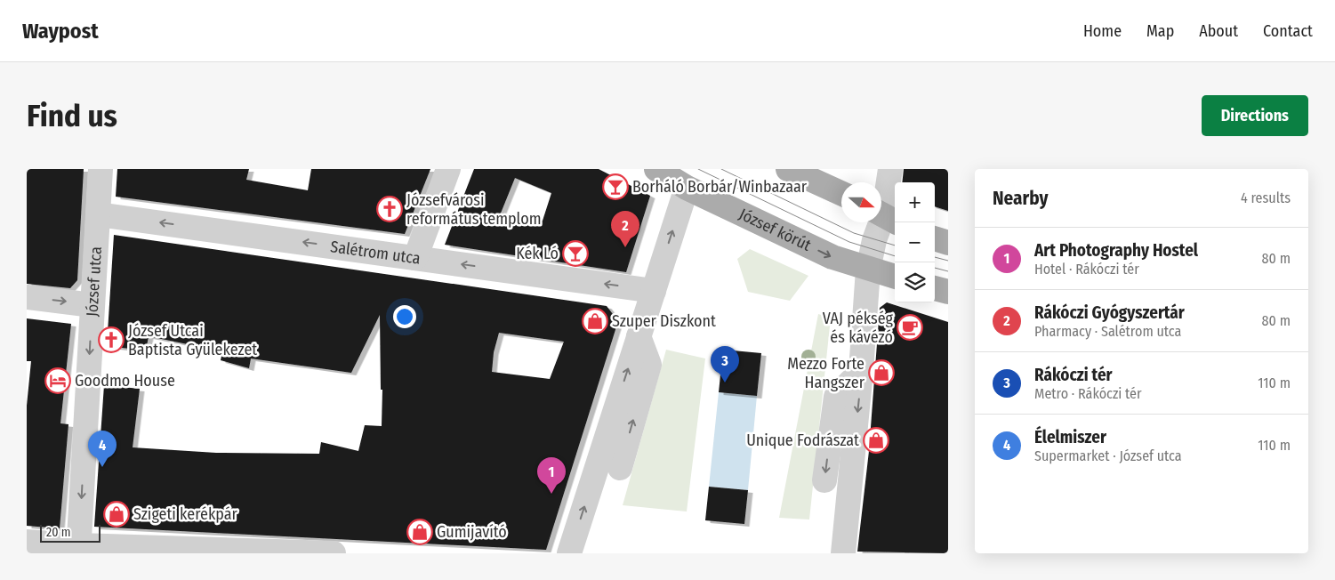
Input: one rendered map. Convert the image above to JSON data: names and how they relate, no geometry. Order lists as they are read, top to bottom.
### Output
{
  "streets": {
    "main road": ["József körút"],
    "street": ["Salétrom utca", "József utca"]
  },
  "crossings": [
    ["Salétrom utca", "József utca"]
  ],
  "one_way": ["József körút", "Salétrom utca", "József utca"],
  "places": {
    "bar": ["Borháló Borbár/Winbazaar", "Kék Ló"],
    "church": ["Józsefvárosi református templom", "József Utcai Baptista Gyülekezet"],
    "shop": [
      "Szuper Diszkont",
      "Mezzo Forte Hangszer",
      "Unique Fodrászat",
      "Szigeti kerékpár",
      "Gumijavító"
    ],
    "cafe": ["VAJ pékség és kávézó"],
    "hotel": ["Goodmo House"]
  },
  "scale_bar": "20 m",
  "north": "right",
  "page": {
    "header": "Waypost",
    "nav": [
      "Home",
      "Map",
      "About",
      "Contact"
    ],
    "buttons": "Directions",
    "title": "Find us",
    "heading": ["Nearby", "4 results"],
    "map_buttons": ["+", "−"],
    "pins": [
      "2",
      "3",
      "4",
      "1"
    ],
    "list": [
      {
        "mark": "1",
        "name": "Art Photography Hostel",
        "note": "Hotel · Rákóczi tér",
        "value": "80 m"
      },
      {
        "mark": "2",
        "name": "Rákóczi Gyógyszertár",
        "note": "Pharmacy · Salétrom utca",
        "value": "80 m"
      },
      {
        "mark": "3",
        "name": "Rákóczi tér",
        "note": "Metro · Rákóczi tér",
        "value": "110 m"
      },
      {
        "mark": "4",
        "name": "Élelmiszer",
        "note": "Supermarket · József utca",
        "value": "110 m"
      }
    ],
    "scale": "20 m"
  }
}
